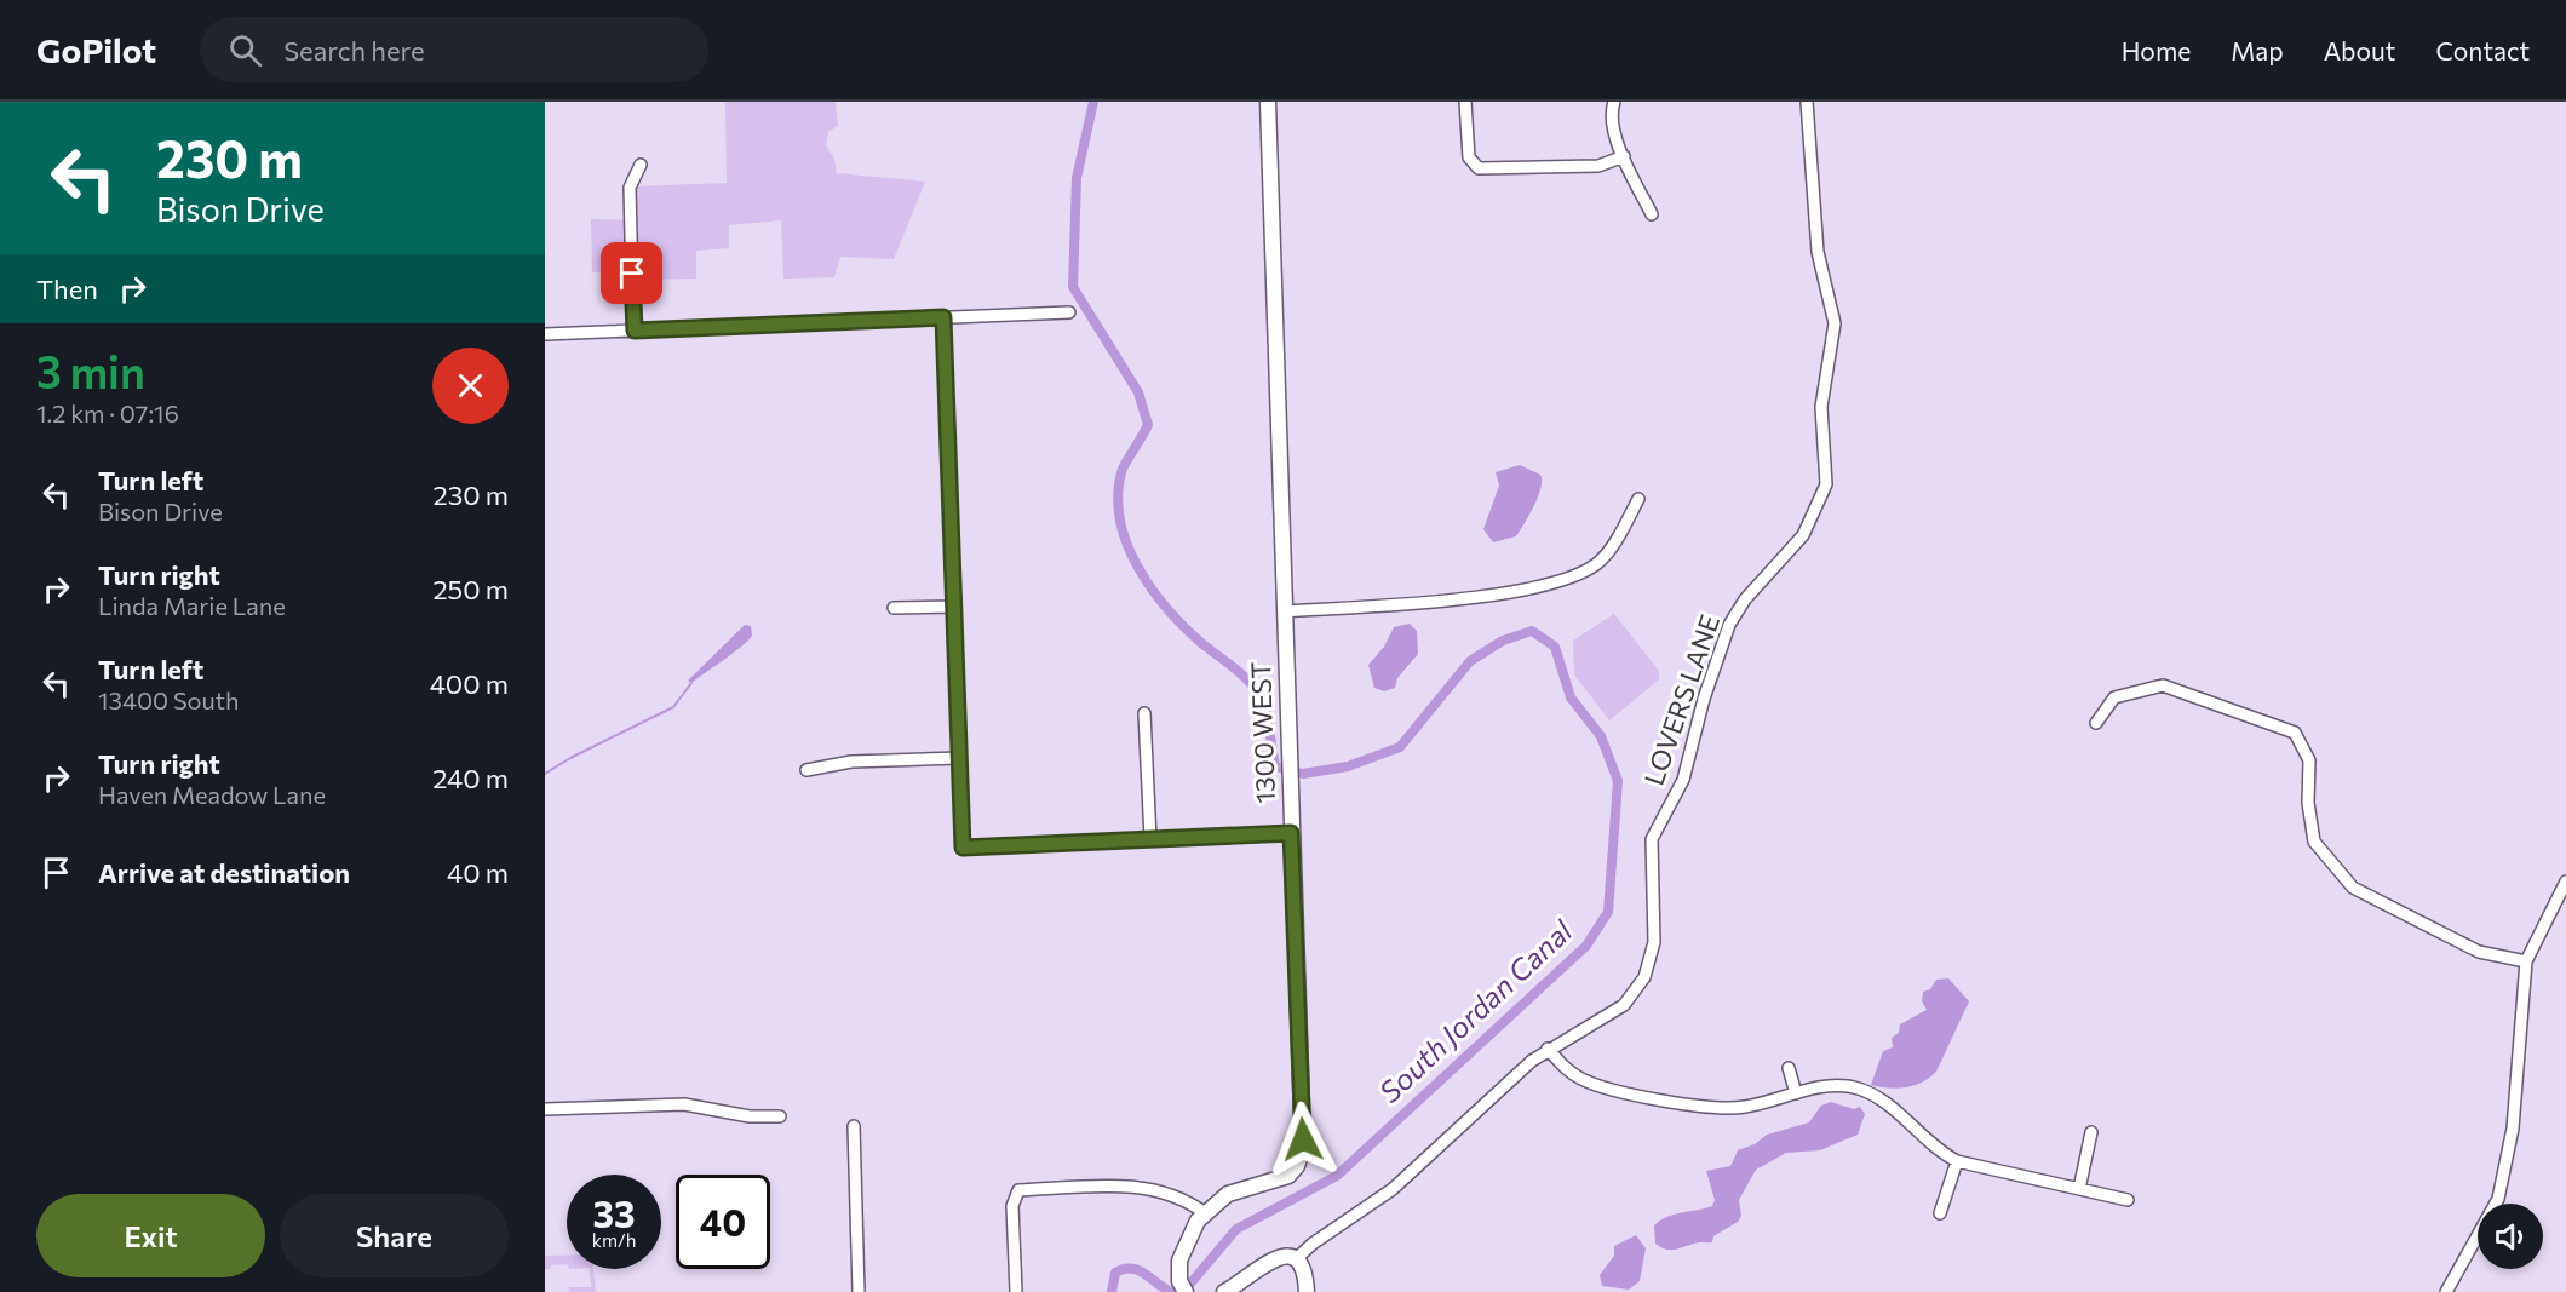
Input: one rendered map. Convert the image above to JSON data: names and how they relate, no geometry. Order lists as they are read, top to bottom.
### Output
{
  "streets": {
    "street": ["LOVERS LANE", "1300 WEST"]
  },
  "water": ["South Jordan Canal"],
  "page": {
    "header": "GoPilot",
    "search": "Search here",
    "nav": [
      "Home",
      "Map",
      "About",
      "Contact"
    ],
    "turn": ["230 m", "Bison Drive"],
    "then": "Then",
    "heading": ["3 min", "1.2 km · 07:16"],
    "list": [
      {
        "name": "Turn left",
        "note": "Bison Drive",
        "value": "230 m"
      },
      {
        "name": "Turn right",
        "note": "Linda Marie Lane",
        "value": "250 m"
      },
      {
        "name": "Turn left",
        "note": "13400 South",
        "value": "400 m"
      },
      {
        "name": "Turn right",
        "note": "Haven Meadow Lane",
        "value": "240 m"
      },
      {
        "name": "Arrive at destination",
        "value": "40 m"
      }
    ],
    "speed": "33 km/h",
    "limit": "40",
    "buttons": ["Exit", "Share"]
  }
}
